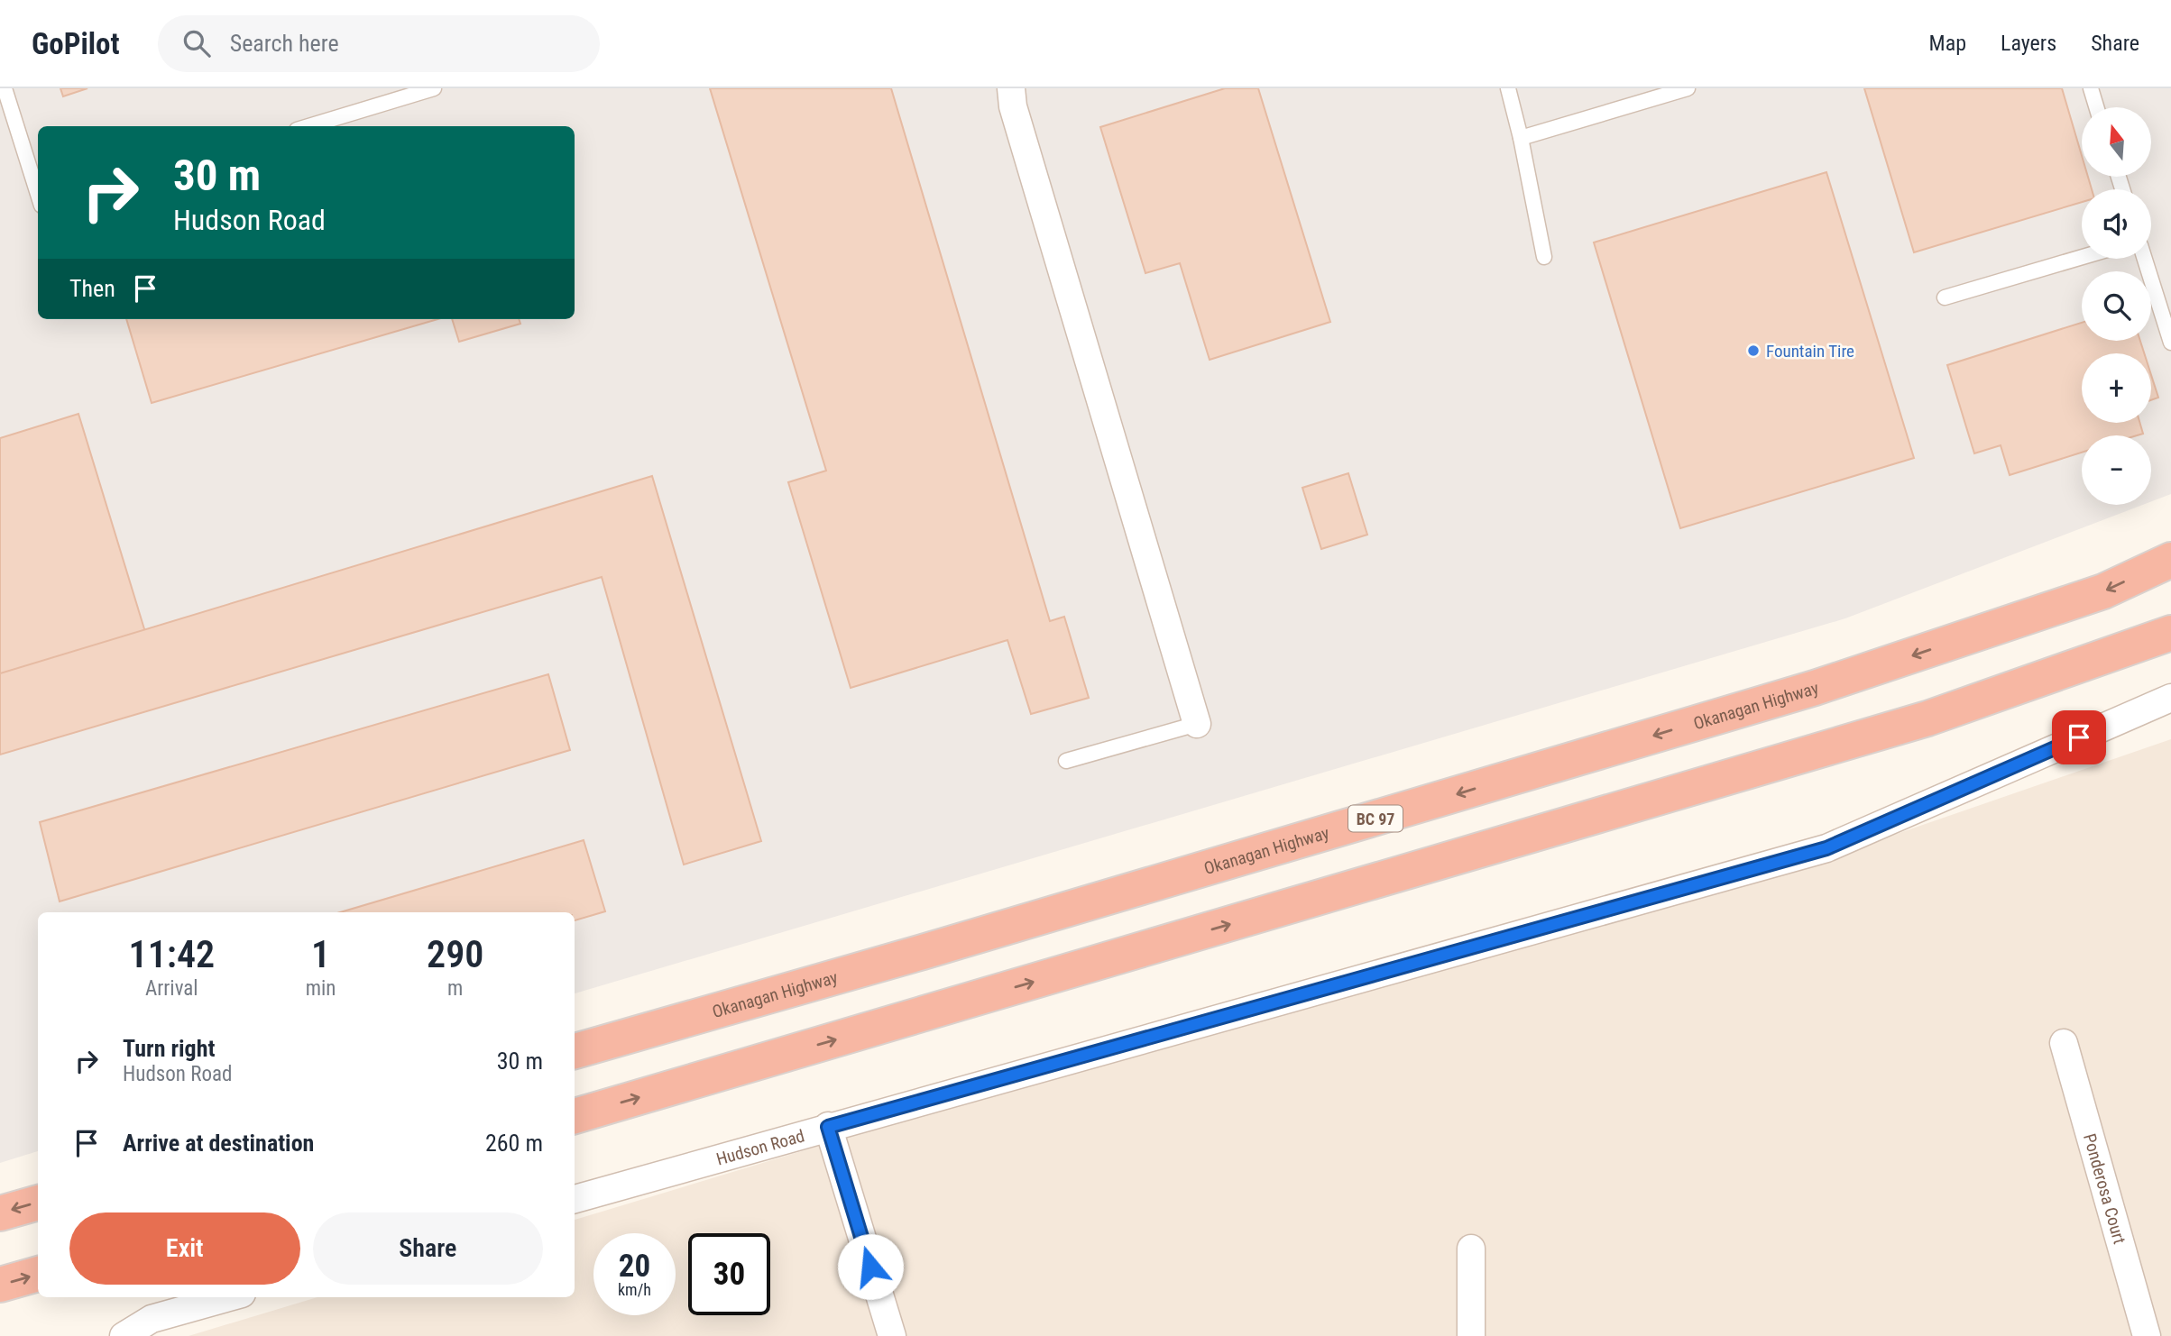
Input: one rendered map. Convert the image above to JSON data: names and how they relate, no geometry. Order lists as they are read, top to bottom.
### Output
{
  "streets": {
    "highway": ["Okanagan Highway", "BC 97"],
    "street": ["Hudson Road", "Ponderosa Court"]
  },
  "places": ["Fountain Tire"],
  "north": "top",
  "page": {
    "header": "GoPilot",
    "search": "Search here",
    "nav": ["Map", "Layers", "Share"],
    "map_buttons": ["+", "−"],
    "turn": ["30 m", "Hudson Road"],
    "then": "Then",
    "eta": [
      "11:42",
      "Arrival",
      "1",
      "min",
      "290",
      "m"
    ],
    "list": [
      {
        "name": "Turn right",
        "note": "Hudson Road",
        "value": "30 m"
      },
      {
        "name": "Arrive at destination",
        "value": "260 m"
      }
    ],
    "buttons": ["Exit", "Share"],
    "speed": "20 km/h",
    "limit": "30"
  }
}
